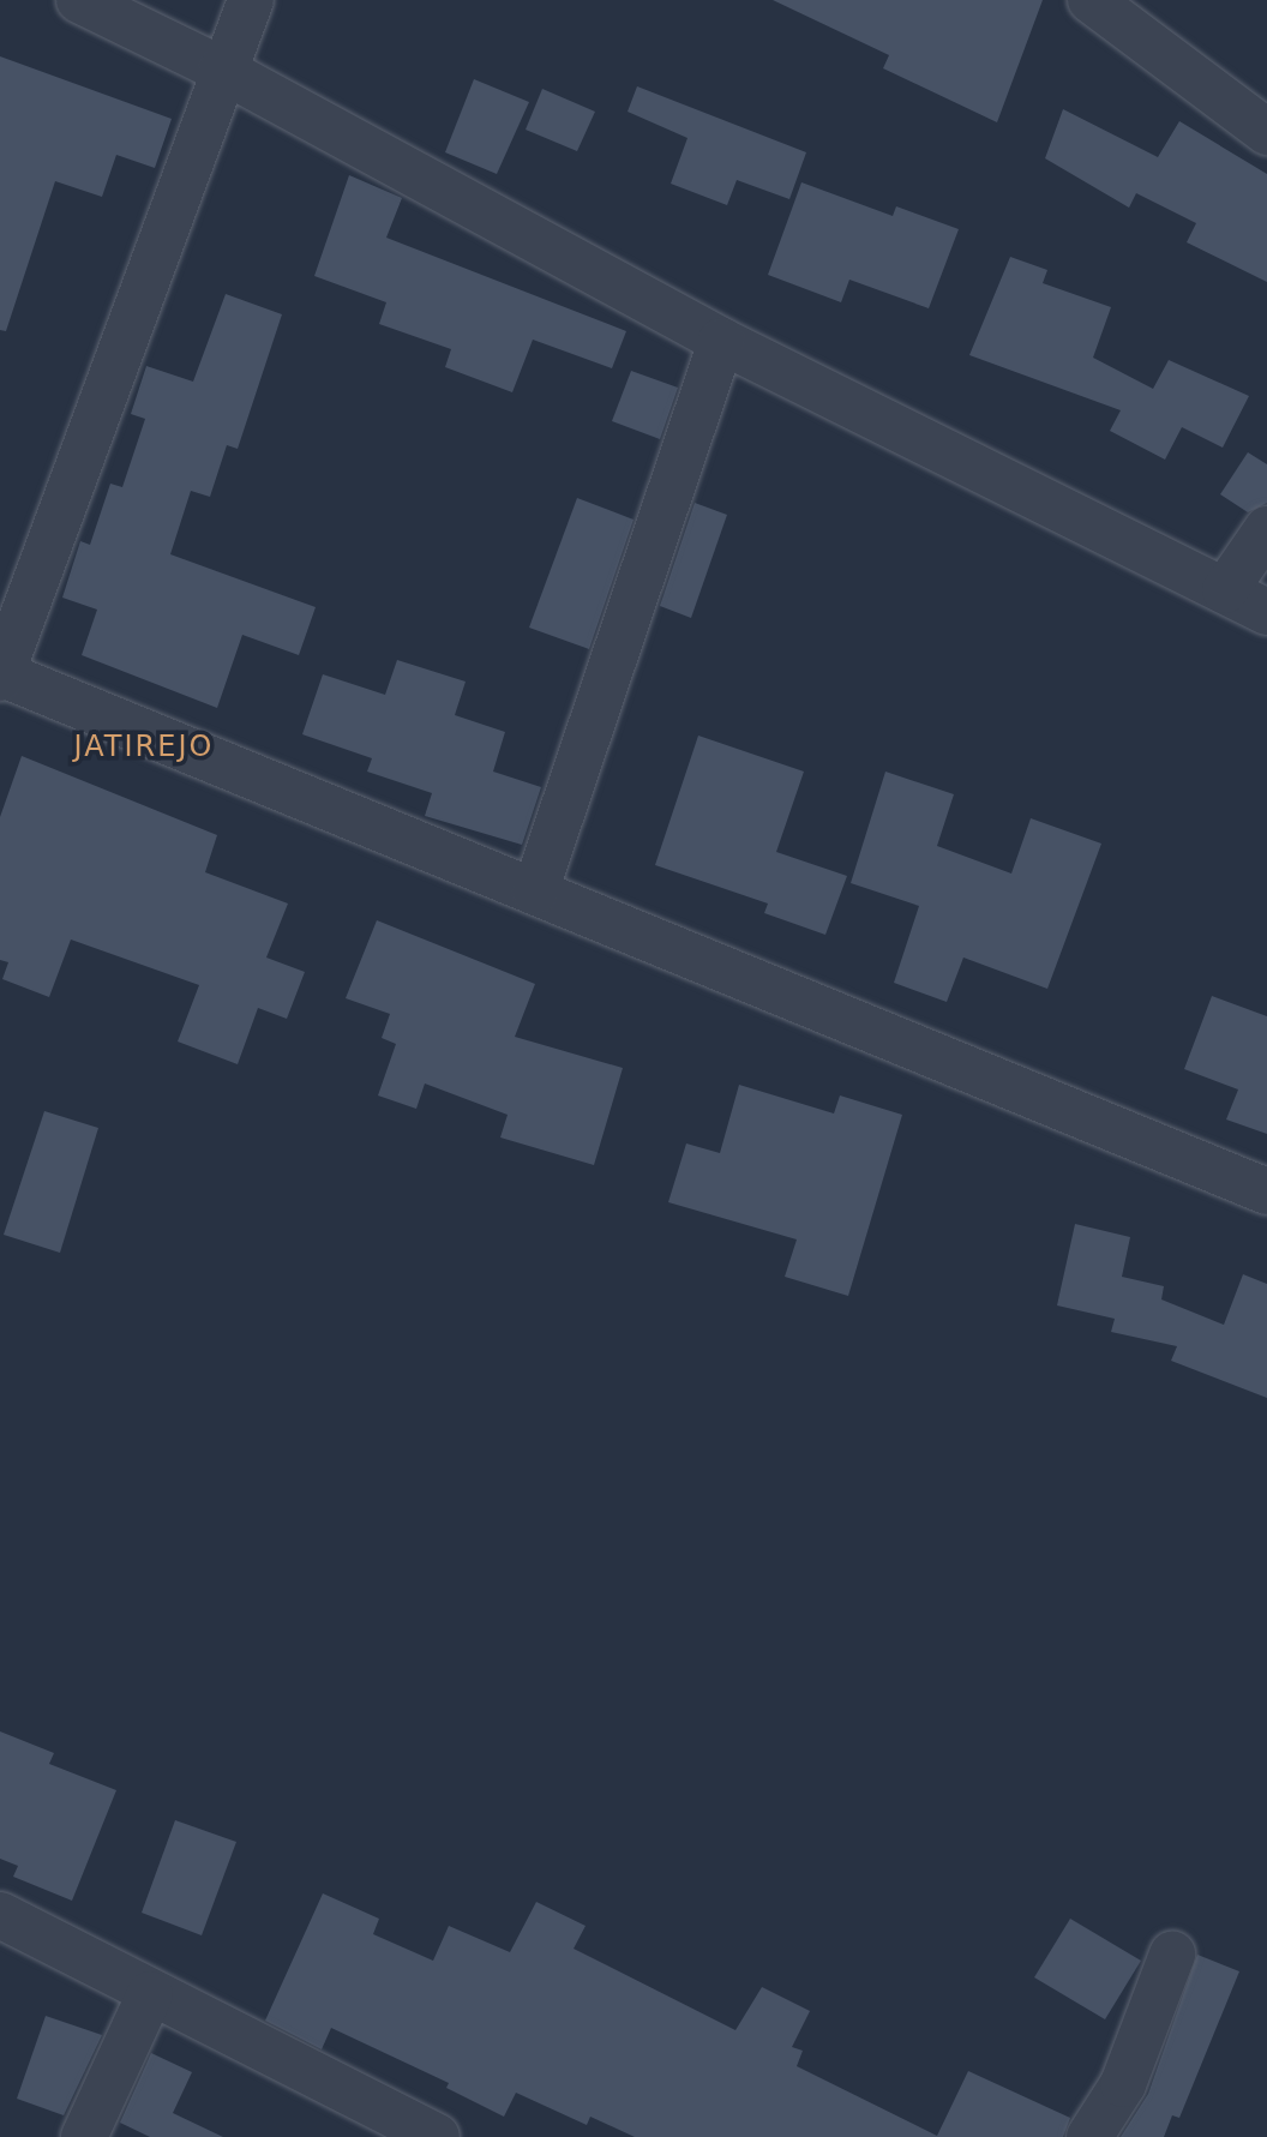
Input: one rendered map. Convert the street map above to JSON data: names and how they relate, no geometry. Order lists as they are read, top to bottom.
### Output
{
  "districts": ["JATIREJO"]
}
